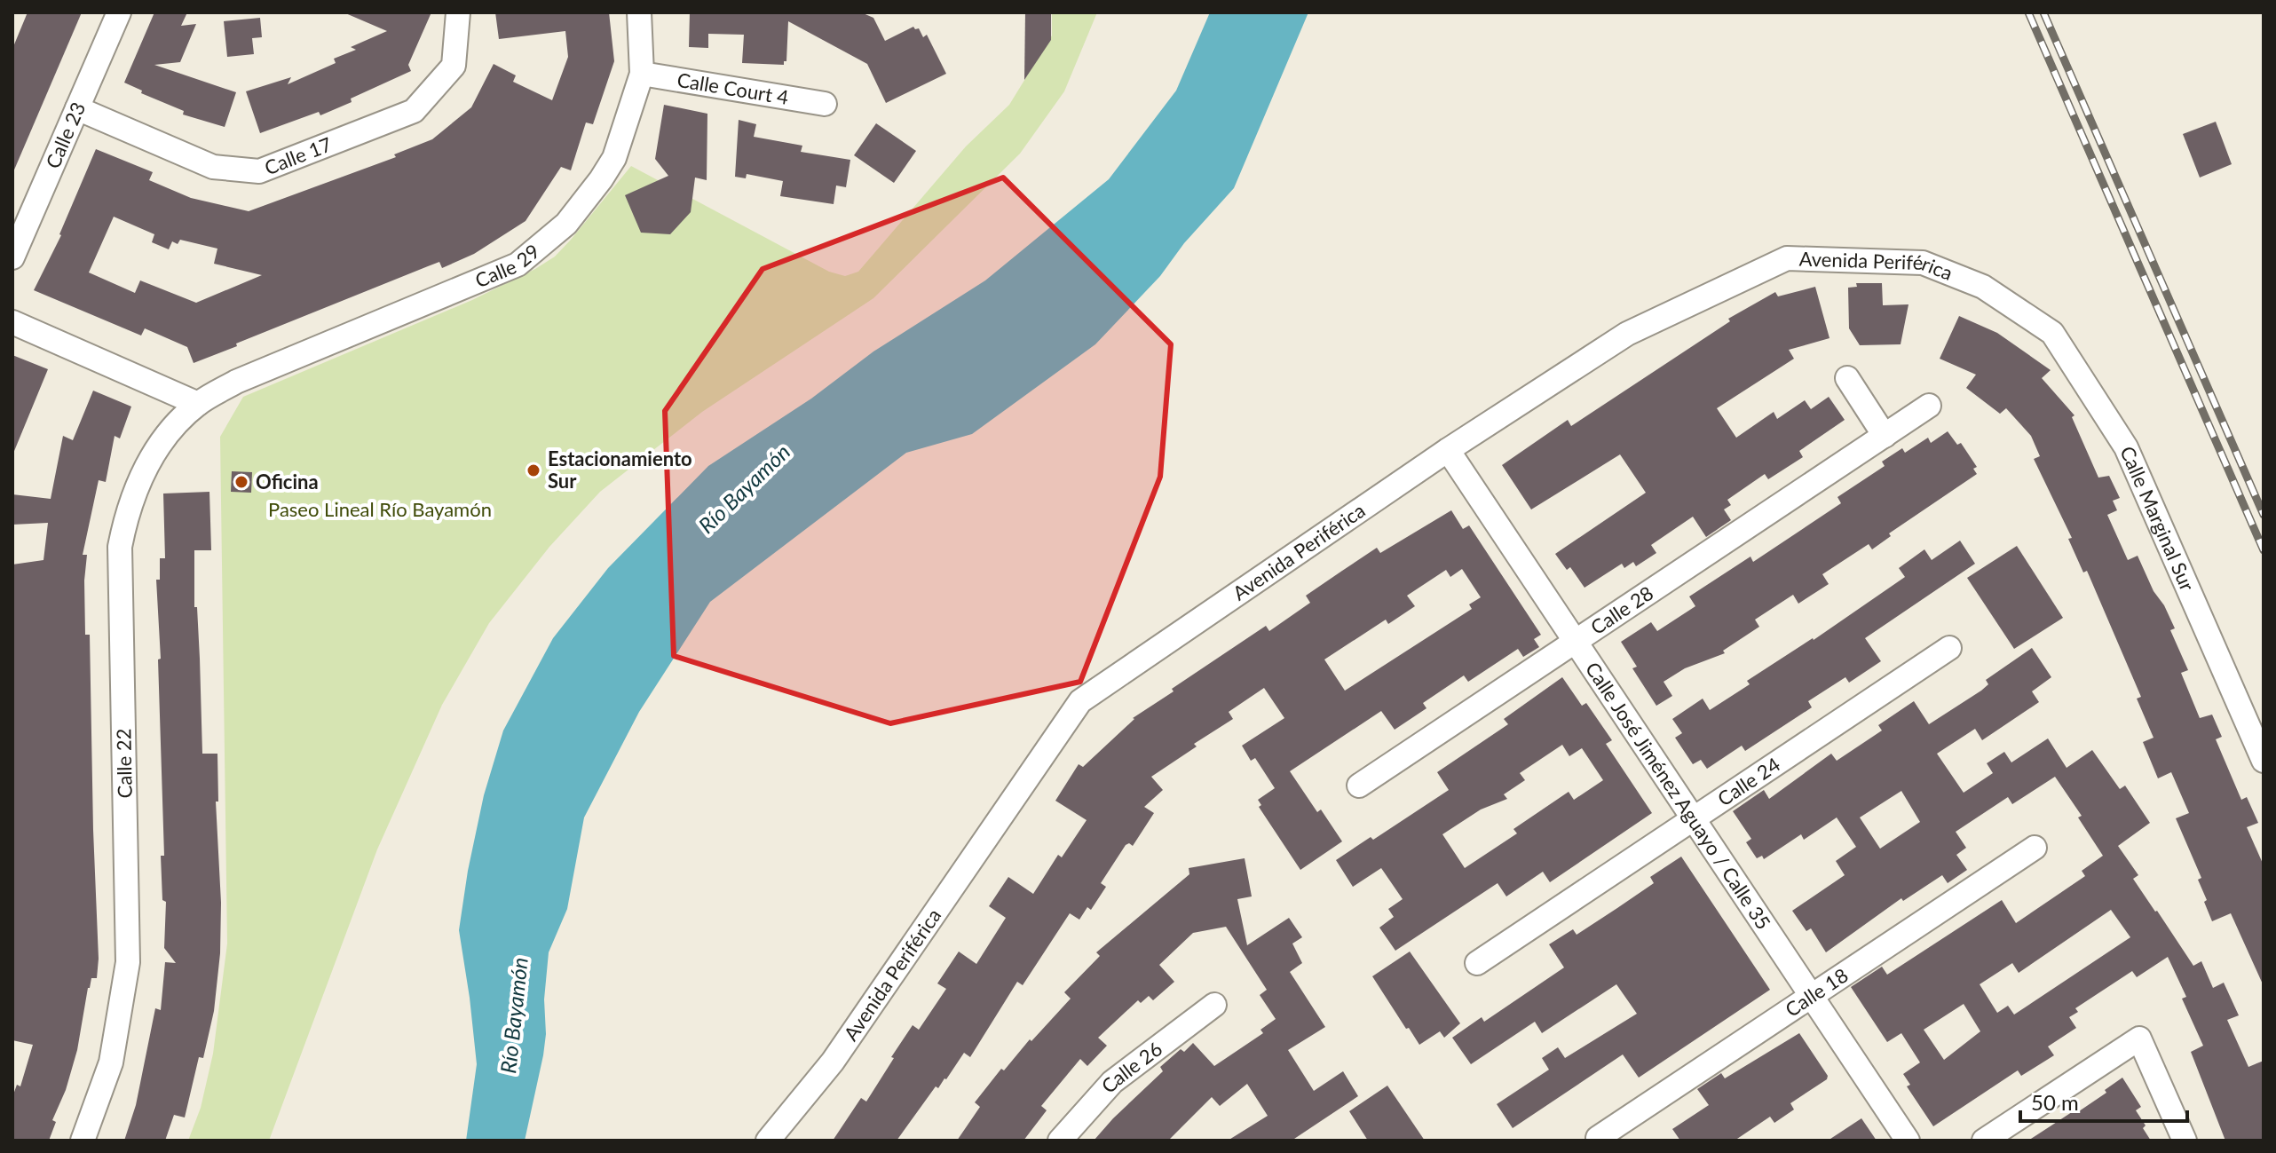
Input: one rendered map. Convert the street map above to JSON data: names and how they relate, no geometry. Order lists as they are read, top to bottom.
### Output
{
  "streets": {
    "street": [
      "Calle Court 4",
      "Calle 23",
      "Calle 17",
      "Calle 29",
      "Avenida Periférica",
      "Calle Marginal Sur",
      "Calle 28",
      "Calle 22",
      "Calle 24",
      "Calle José Jiménez Aguayo / Calle 35",
      "Calle 18",
      "Calle 26"
    ]
  },
  "crossings": [
    ["Calle Court 4", "Calle 29"],
    ["Calle 23", "Calle 17"],
    ["Calle 29", "Calle 22"],
    ["Avenida Periférica", "Calle Marginal Sur"],
    ["Avenida Periférica", "Calle José Jiménez Aguayo / Calle 35"],
    ["Calle 28", "Calle José Jiménez Aguayo / Calle 35"],
    ["Calle 24", "Calle José Jiménez Aguayo / Calle 35"],
    ["Calle José Jiménez Aguayo / Calle 35", "Calle 18"]
  ],
  "water": ["Río Bayamón"],
  "parks": ["Paseo Lineal Río Bayamón"],
  "places": ["Estacionamiento Sur", "Oficina"],
  "scale_bar": "50 m"
}
